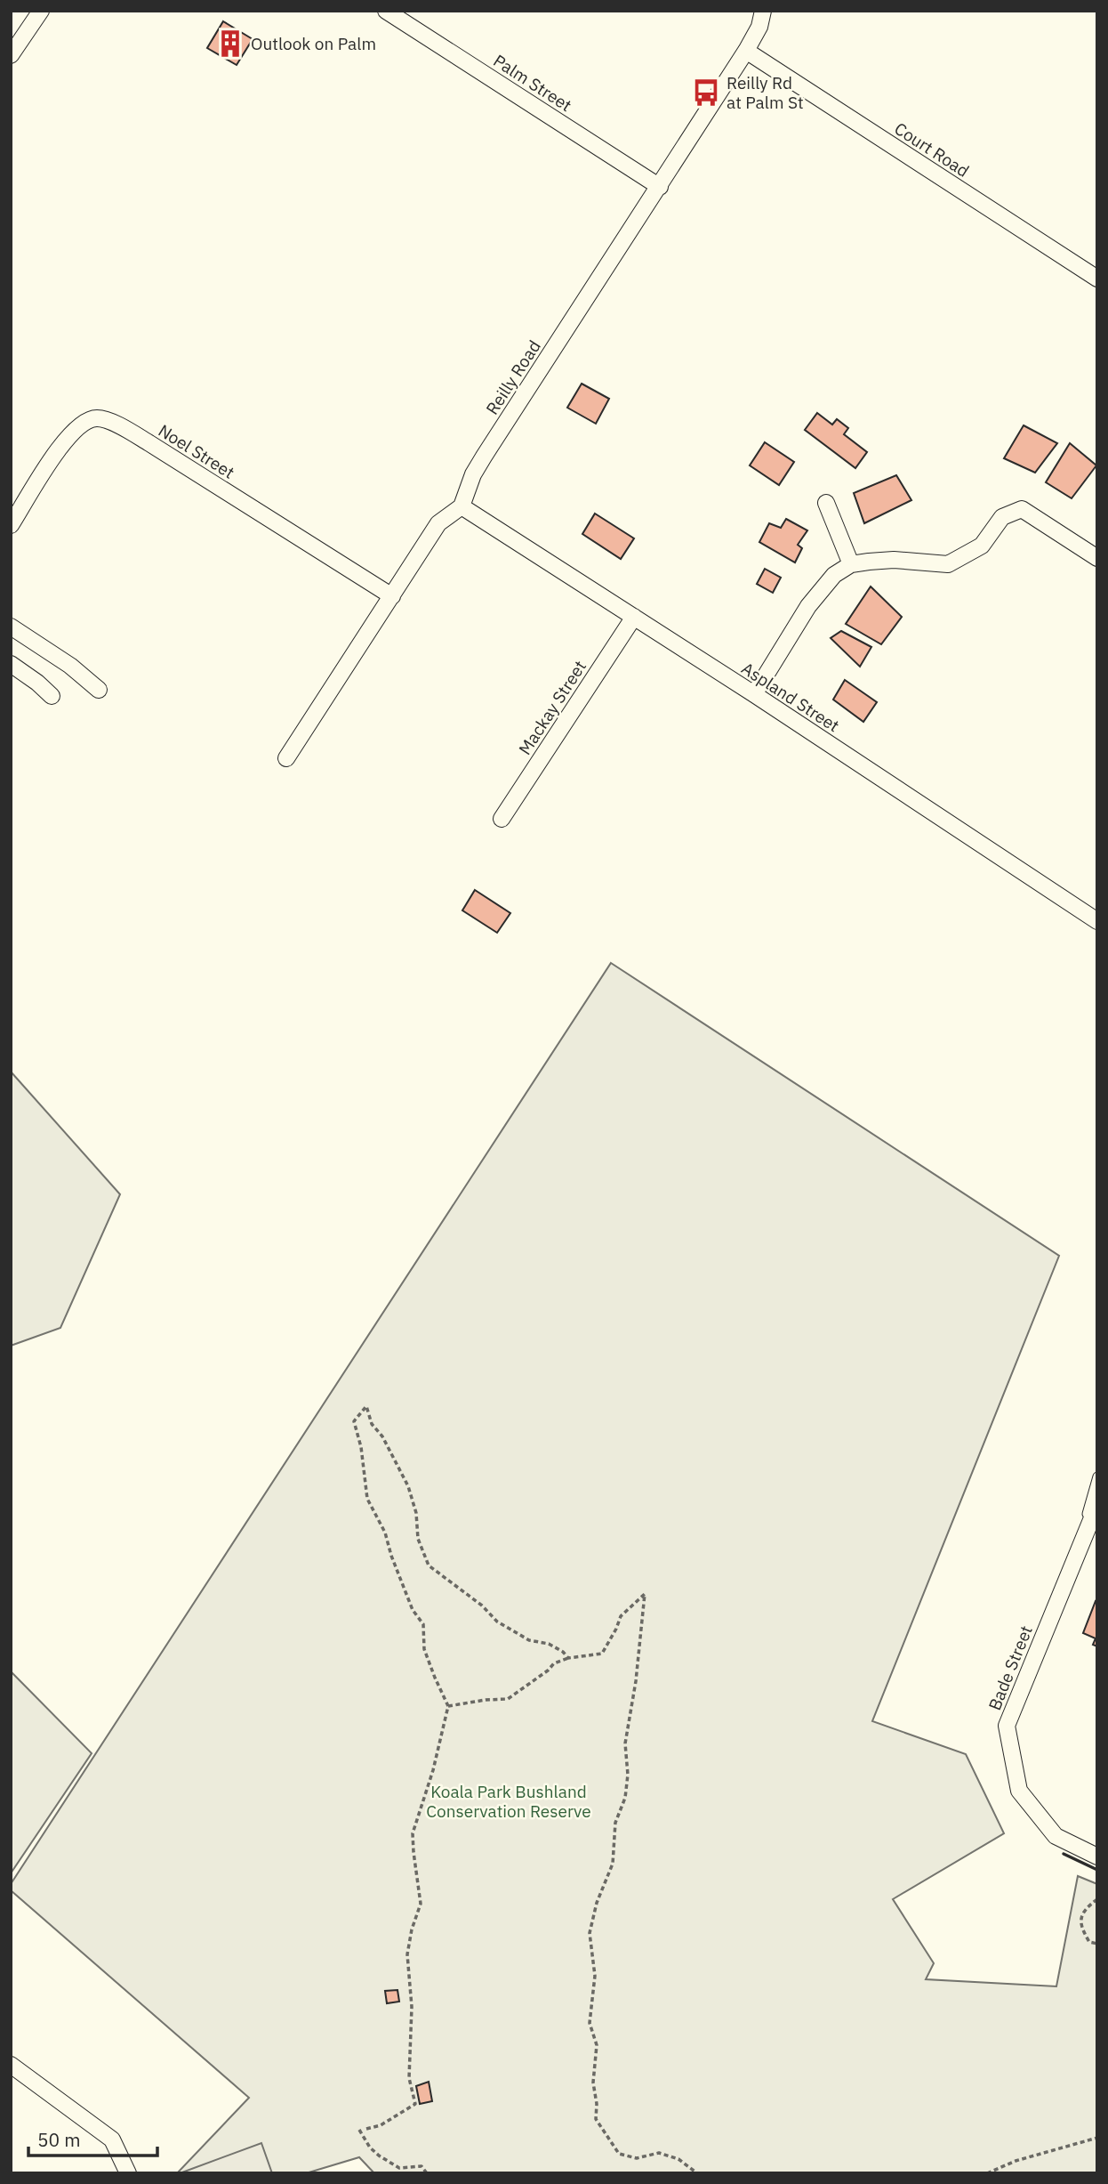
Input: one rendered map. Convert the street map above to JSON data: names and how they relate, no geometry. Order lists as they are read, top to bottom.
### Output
{
  "streets": {
    "street": [
      "Palm Street",
      "Court Road",
      "Reilly Road",
      "Noel Street",
      "Aspland Street",
      "Mackay Street",
      "Bade Street"
    ]
  },
  "crossings": [
    ["Palm Street", "Reilly Road"],
    ["Court Road", "Reilly Road"],
    ["Reilly Road", "Aspland Street"],
    ["Aspland Street", "Mackay Street"]
  ],
  "parks": ["Koala Park Bushland Conservation Reserve"],
  "places": {
    "building": ["Outlook on Palm"],
    "bus stop": ["Reilly Rd at Palm St"]
  },
  "scale_bar": "50 m"
}
